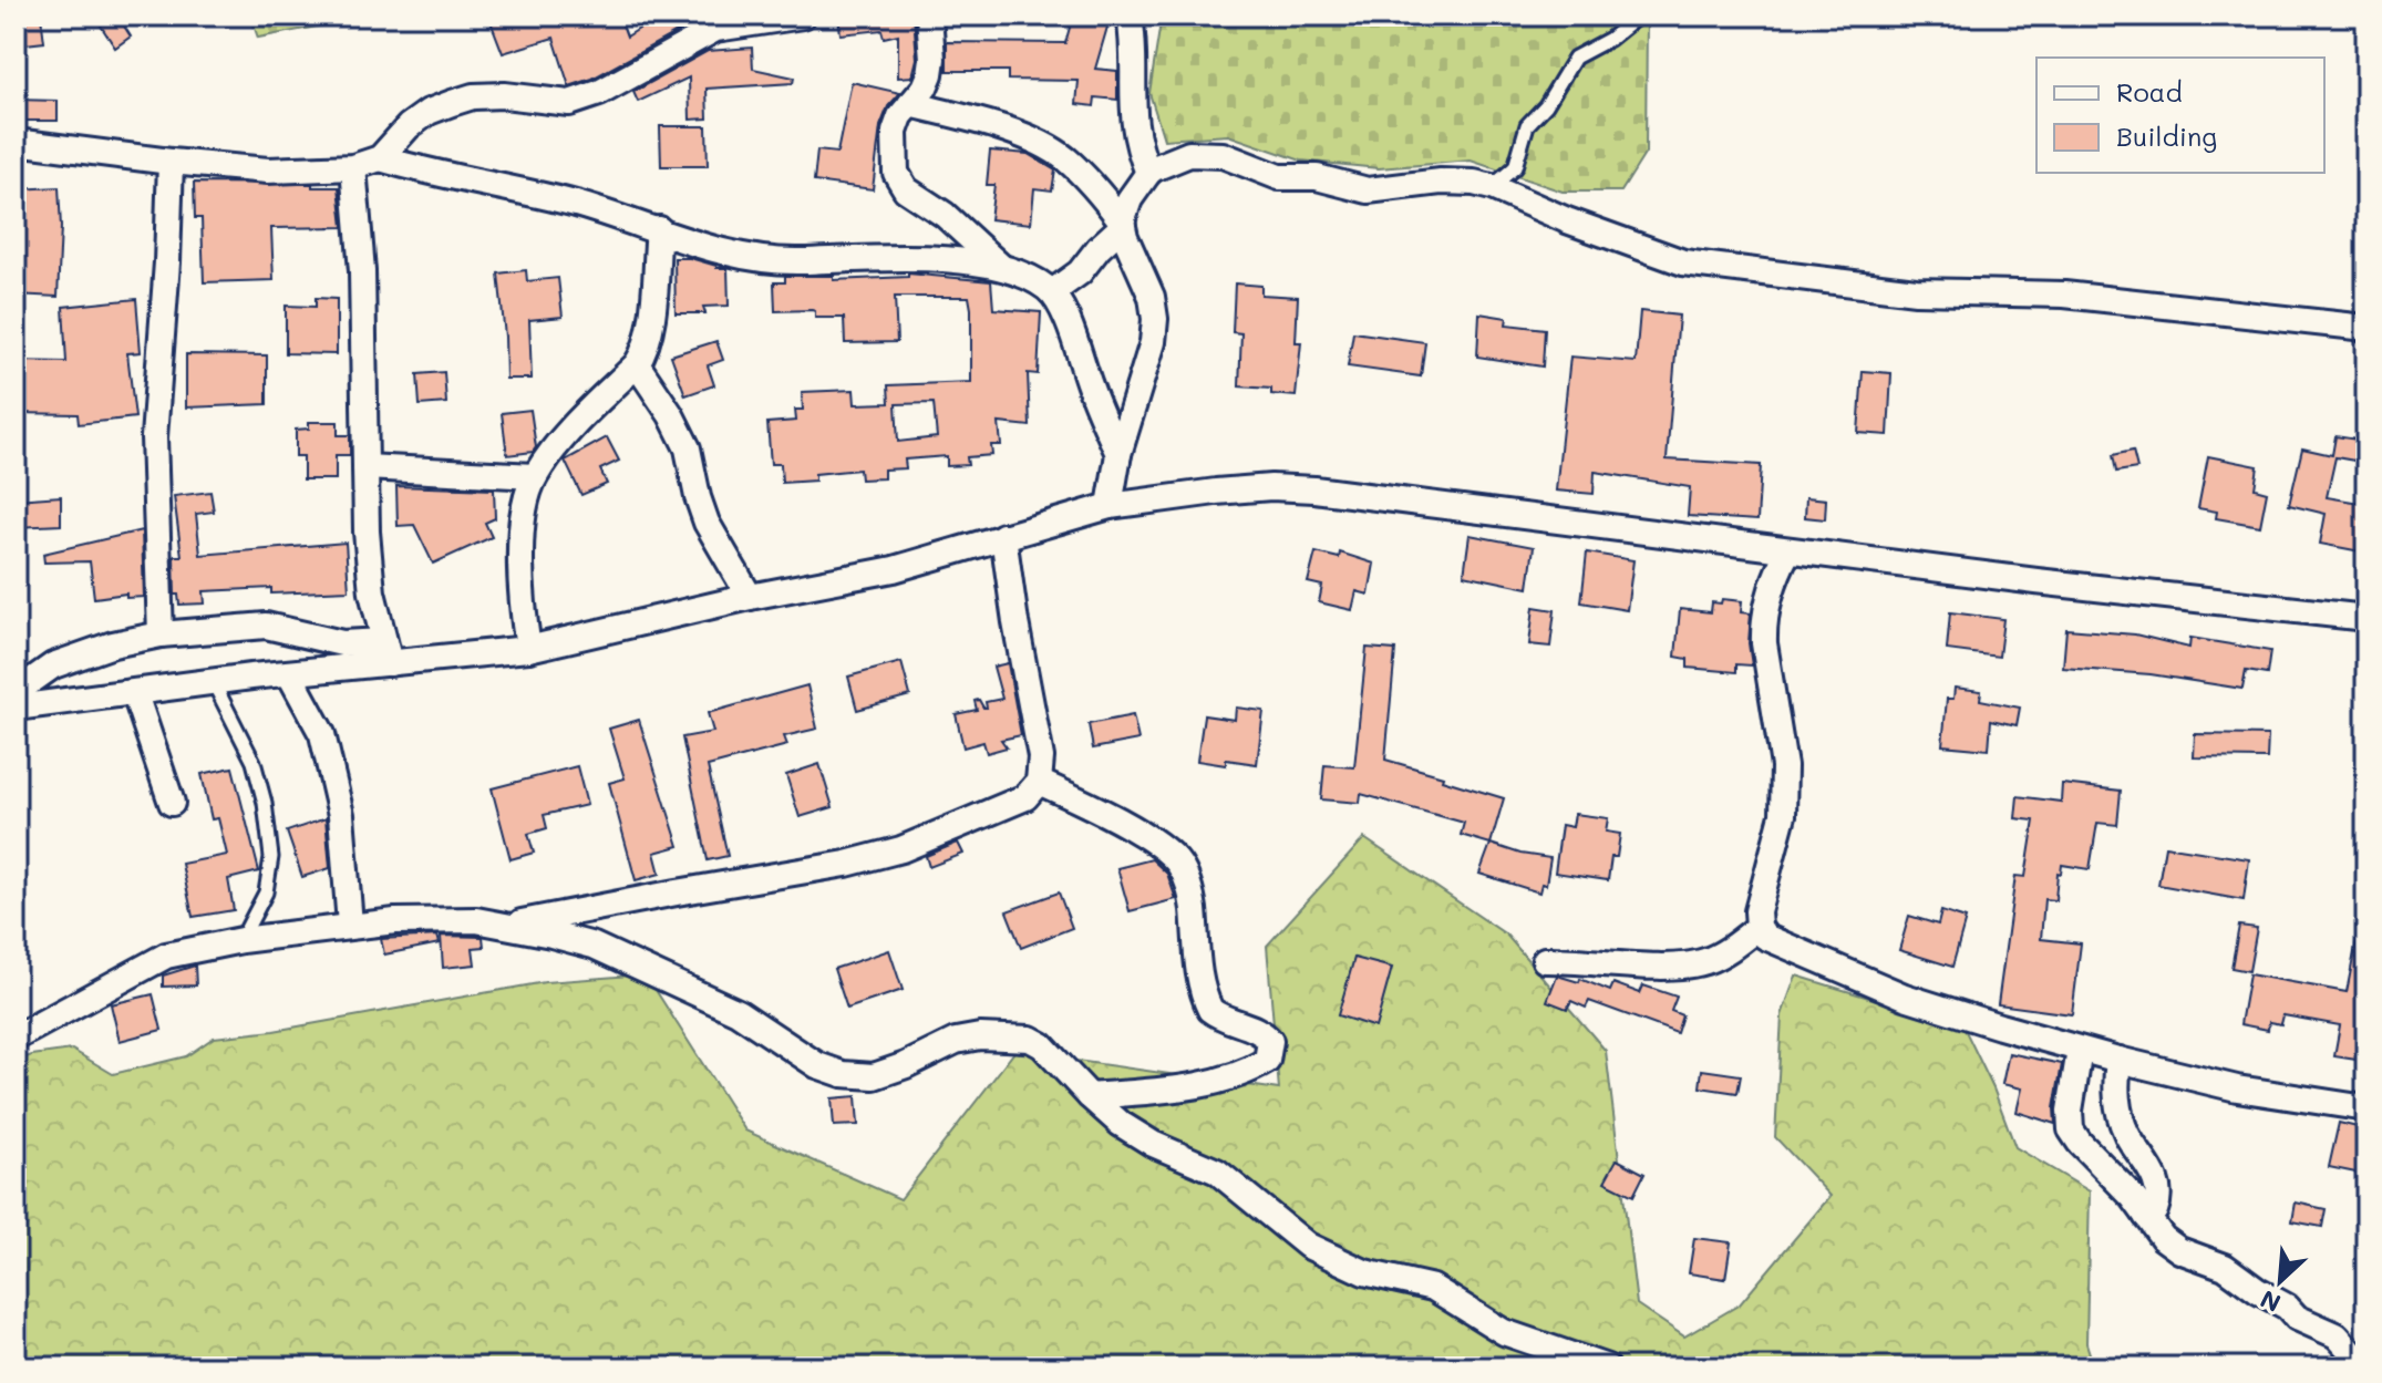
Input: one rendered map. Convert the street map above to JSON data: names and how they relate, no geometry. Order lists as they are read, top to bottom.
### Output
{
  "legend": ["Road", "Building"],
  "north": "bottom left"
}
